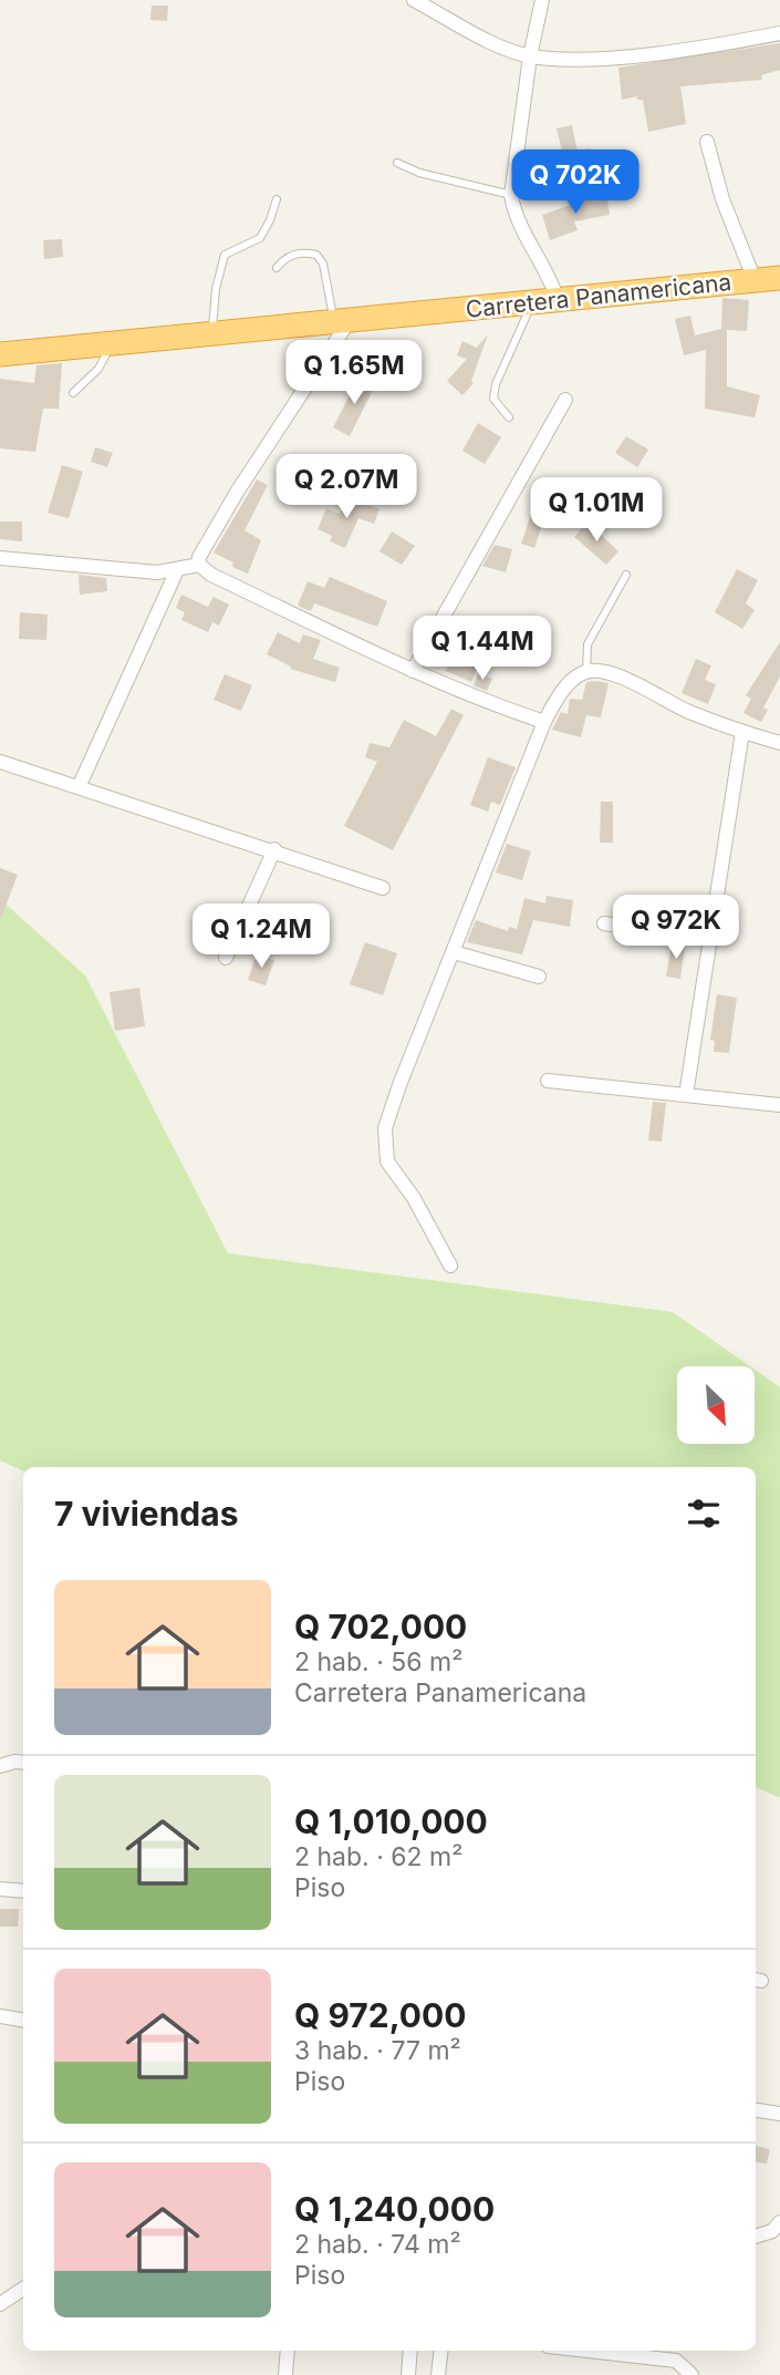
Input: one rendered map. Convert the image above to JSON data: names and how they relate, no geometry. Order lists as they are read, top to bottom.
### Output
{
  "streets": {
    "highway": ["Carretera Panamericana"]
  },
  "north": "bottom right",
  "page": {
    "price": [
      "Q 702K",
      "Q 1.65M",
      "Q 2.07M",
      "Q 1.01M",
      "Q 1.44M",
      "Q 972K",
      "Q 1.24M"
    ],
    "heading": "7 viviendas",
    "list": [
      {
        "name": "Q 702,000",
        "note": "2 hab. · 56 m² · Carretera Panamericana"
      },
      {
        "name": "Q 1,010,000",
        "note": "2 hab. · 62 m² · Piso"
      },
      {
        "name": "Q 972,000",
        "note": "3 hab. · 77 m² · Piso"
      },
      {
        "name": "Q 1,240,000",
        "note": "2 hab. · 74 m² · Piso"
      }
    ]
  }
}
